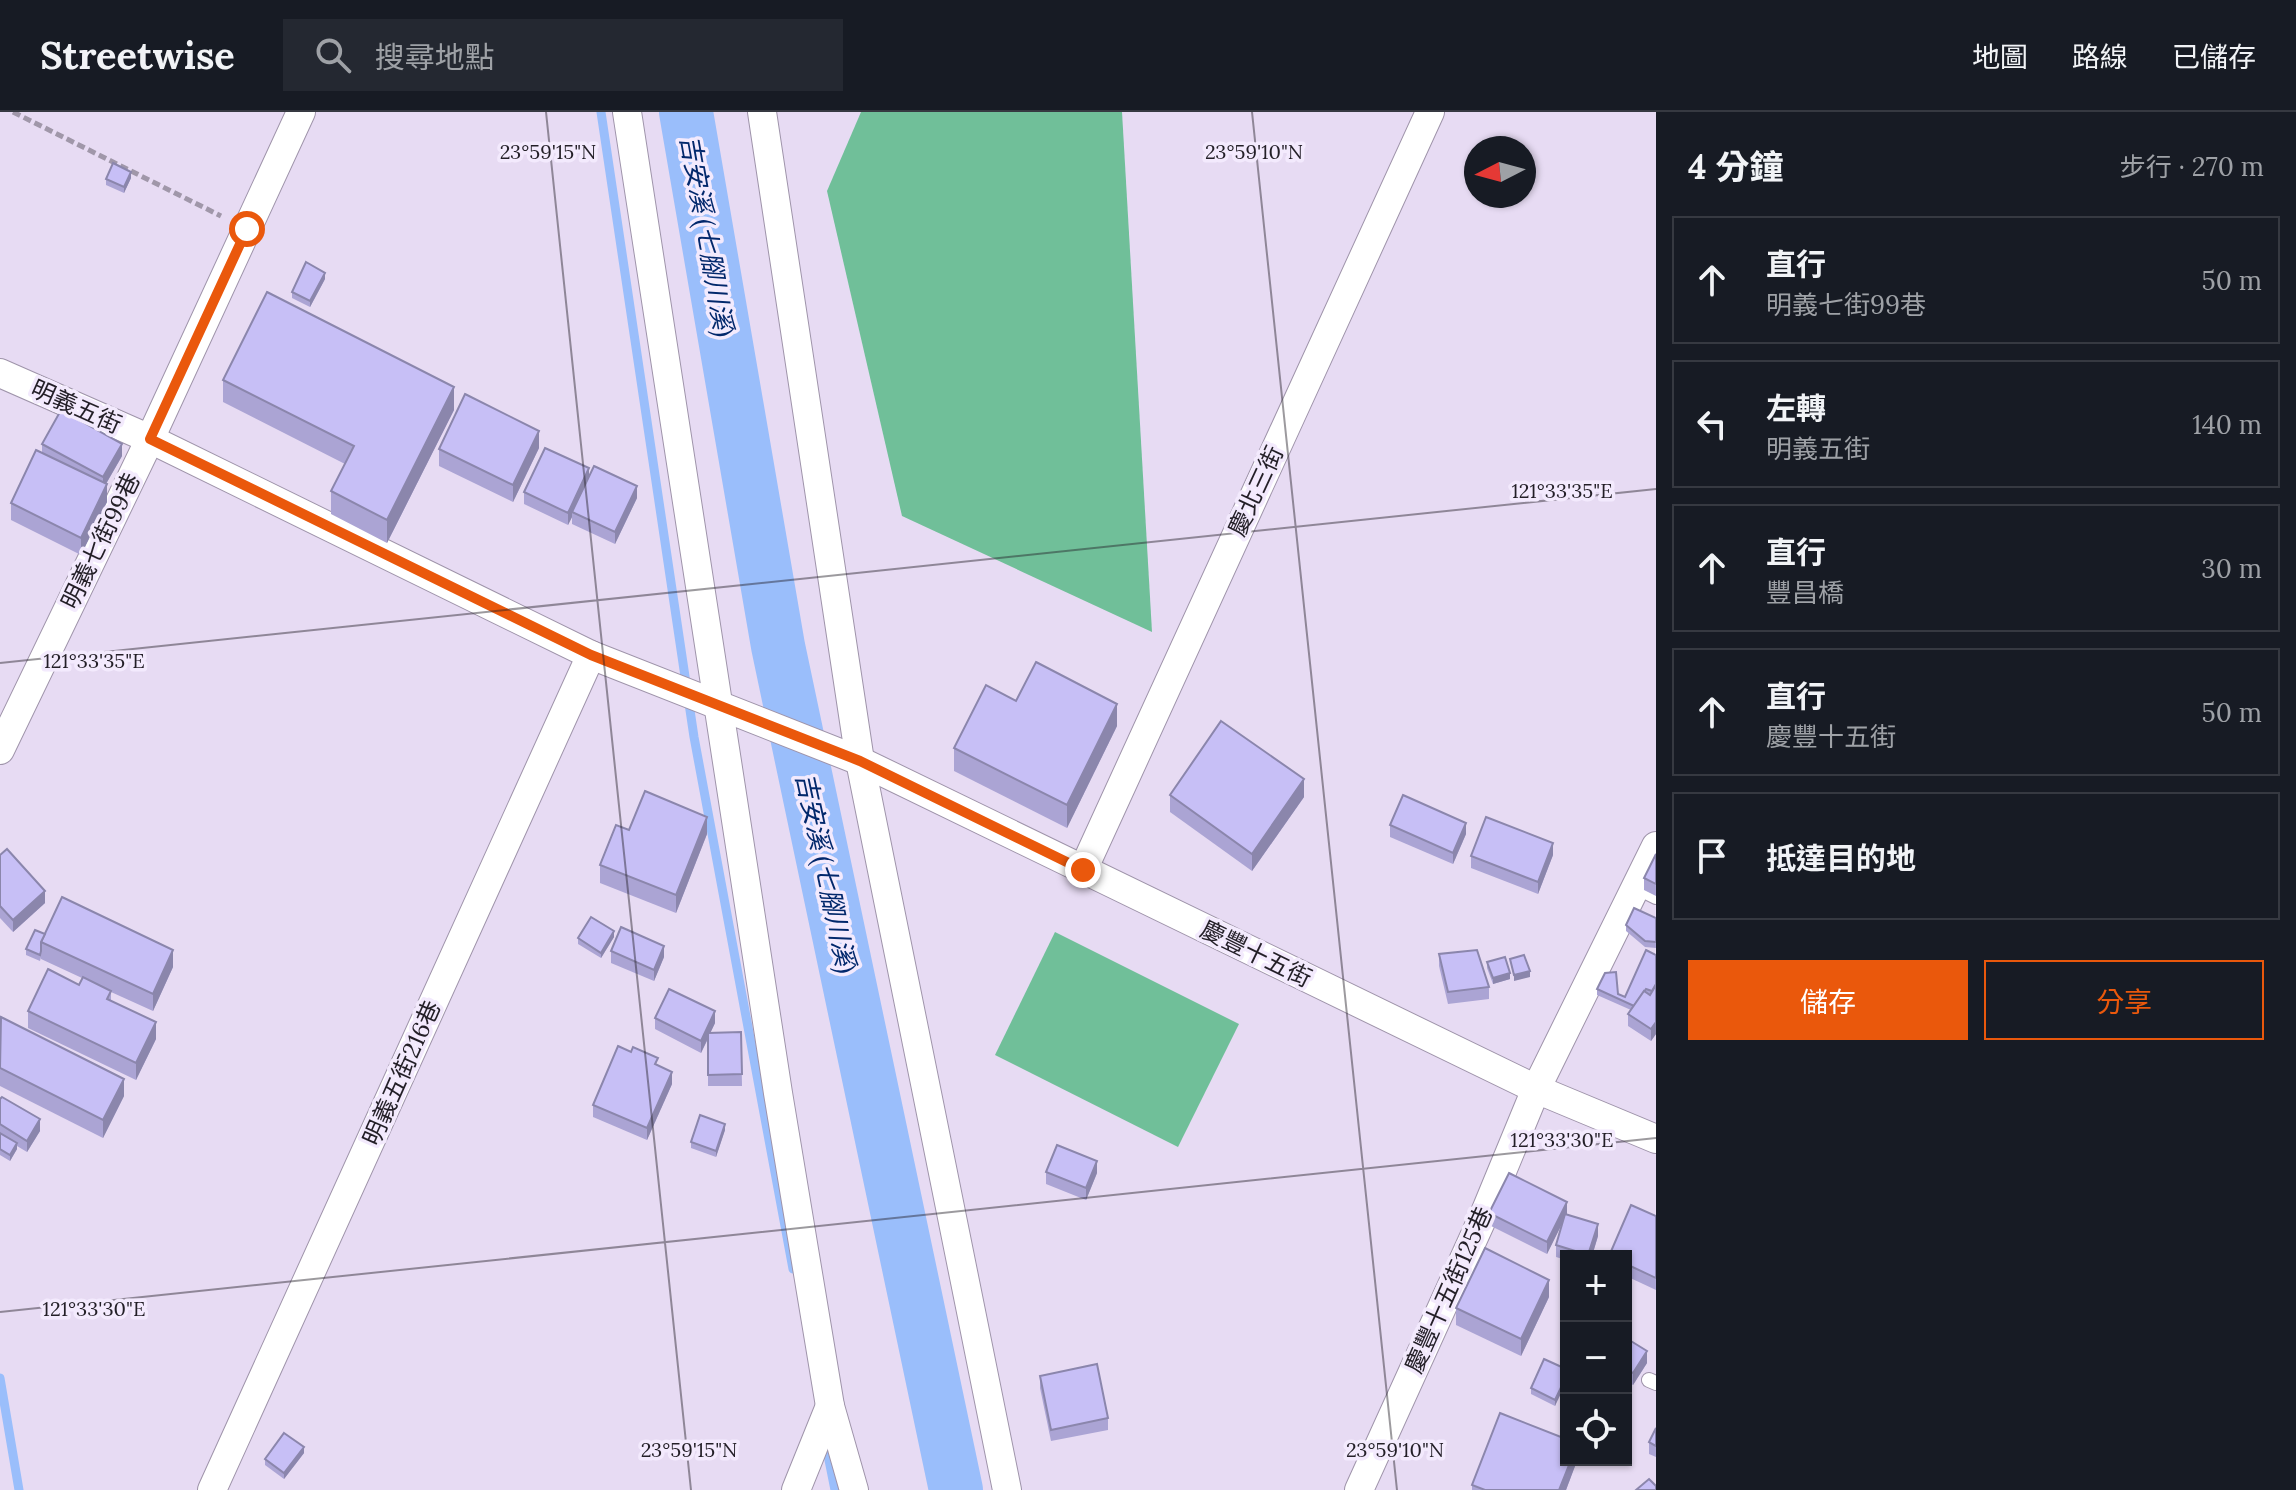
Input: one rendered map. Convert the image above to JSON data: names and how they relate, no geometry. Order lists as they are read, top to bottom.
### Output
{
  "streets": {
    "street": [
      "明義五街",
      "慶北三街",
      "明義七街99巷",
      "慶豐十五街",
      "明義五街216巷",
      "慶豐十五街125巷"
    ]
  },
  "crossings": [
    ["明義五街", "明義七街99巷"],
    ["明義五街", "慶豐十五街"],
    ["明義五街", "明義五街216巷"],
    ["慶北三街", "慶豐十五街"],
    ["慶豐十五街", "慶豐十五街125巷"]
  ],
  "water": ["吉安溪 (七腳川溪)"],
  "north": "left",
  "page": {
    "header": "Streetwise",
    "search": "搜尋地點",
    "nav": ["地圖", "路線", "已儲存"],
    "heading": ["4 分鐘", "步行 · 270 m"],
    "list": [
      ["直行", "明義七街99巷", "50 m"],
      ["左轉", "明義五街", "140 m"],
      ["直行", "豐昌橋", "30 m"],
      ["直行", "慶豐十五街", "50 m"],
      "抵達目的地"
    ],
    "buttons": ["儲存", "分享"],
    "map_buttons": ["+", "−"]
  },
  "coordinates": [
    "23°59'15\"N",
    "23°59'10\"N",
    "121°33'35\"E",
    "121°33'30\"E"
  ]
}
